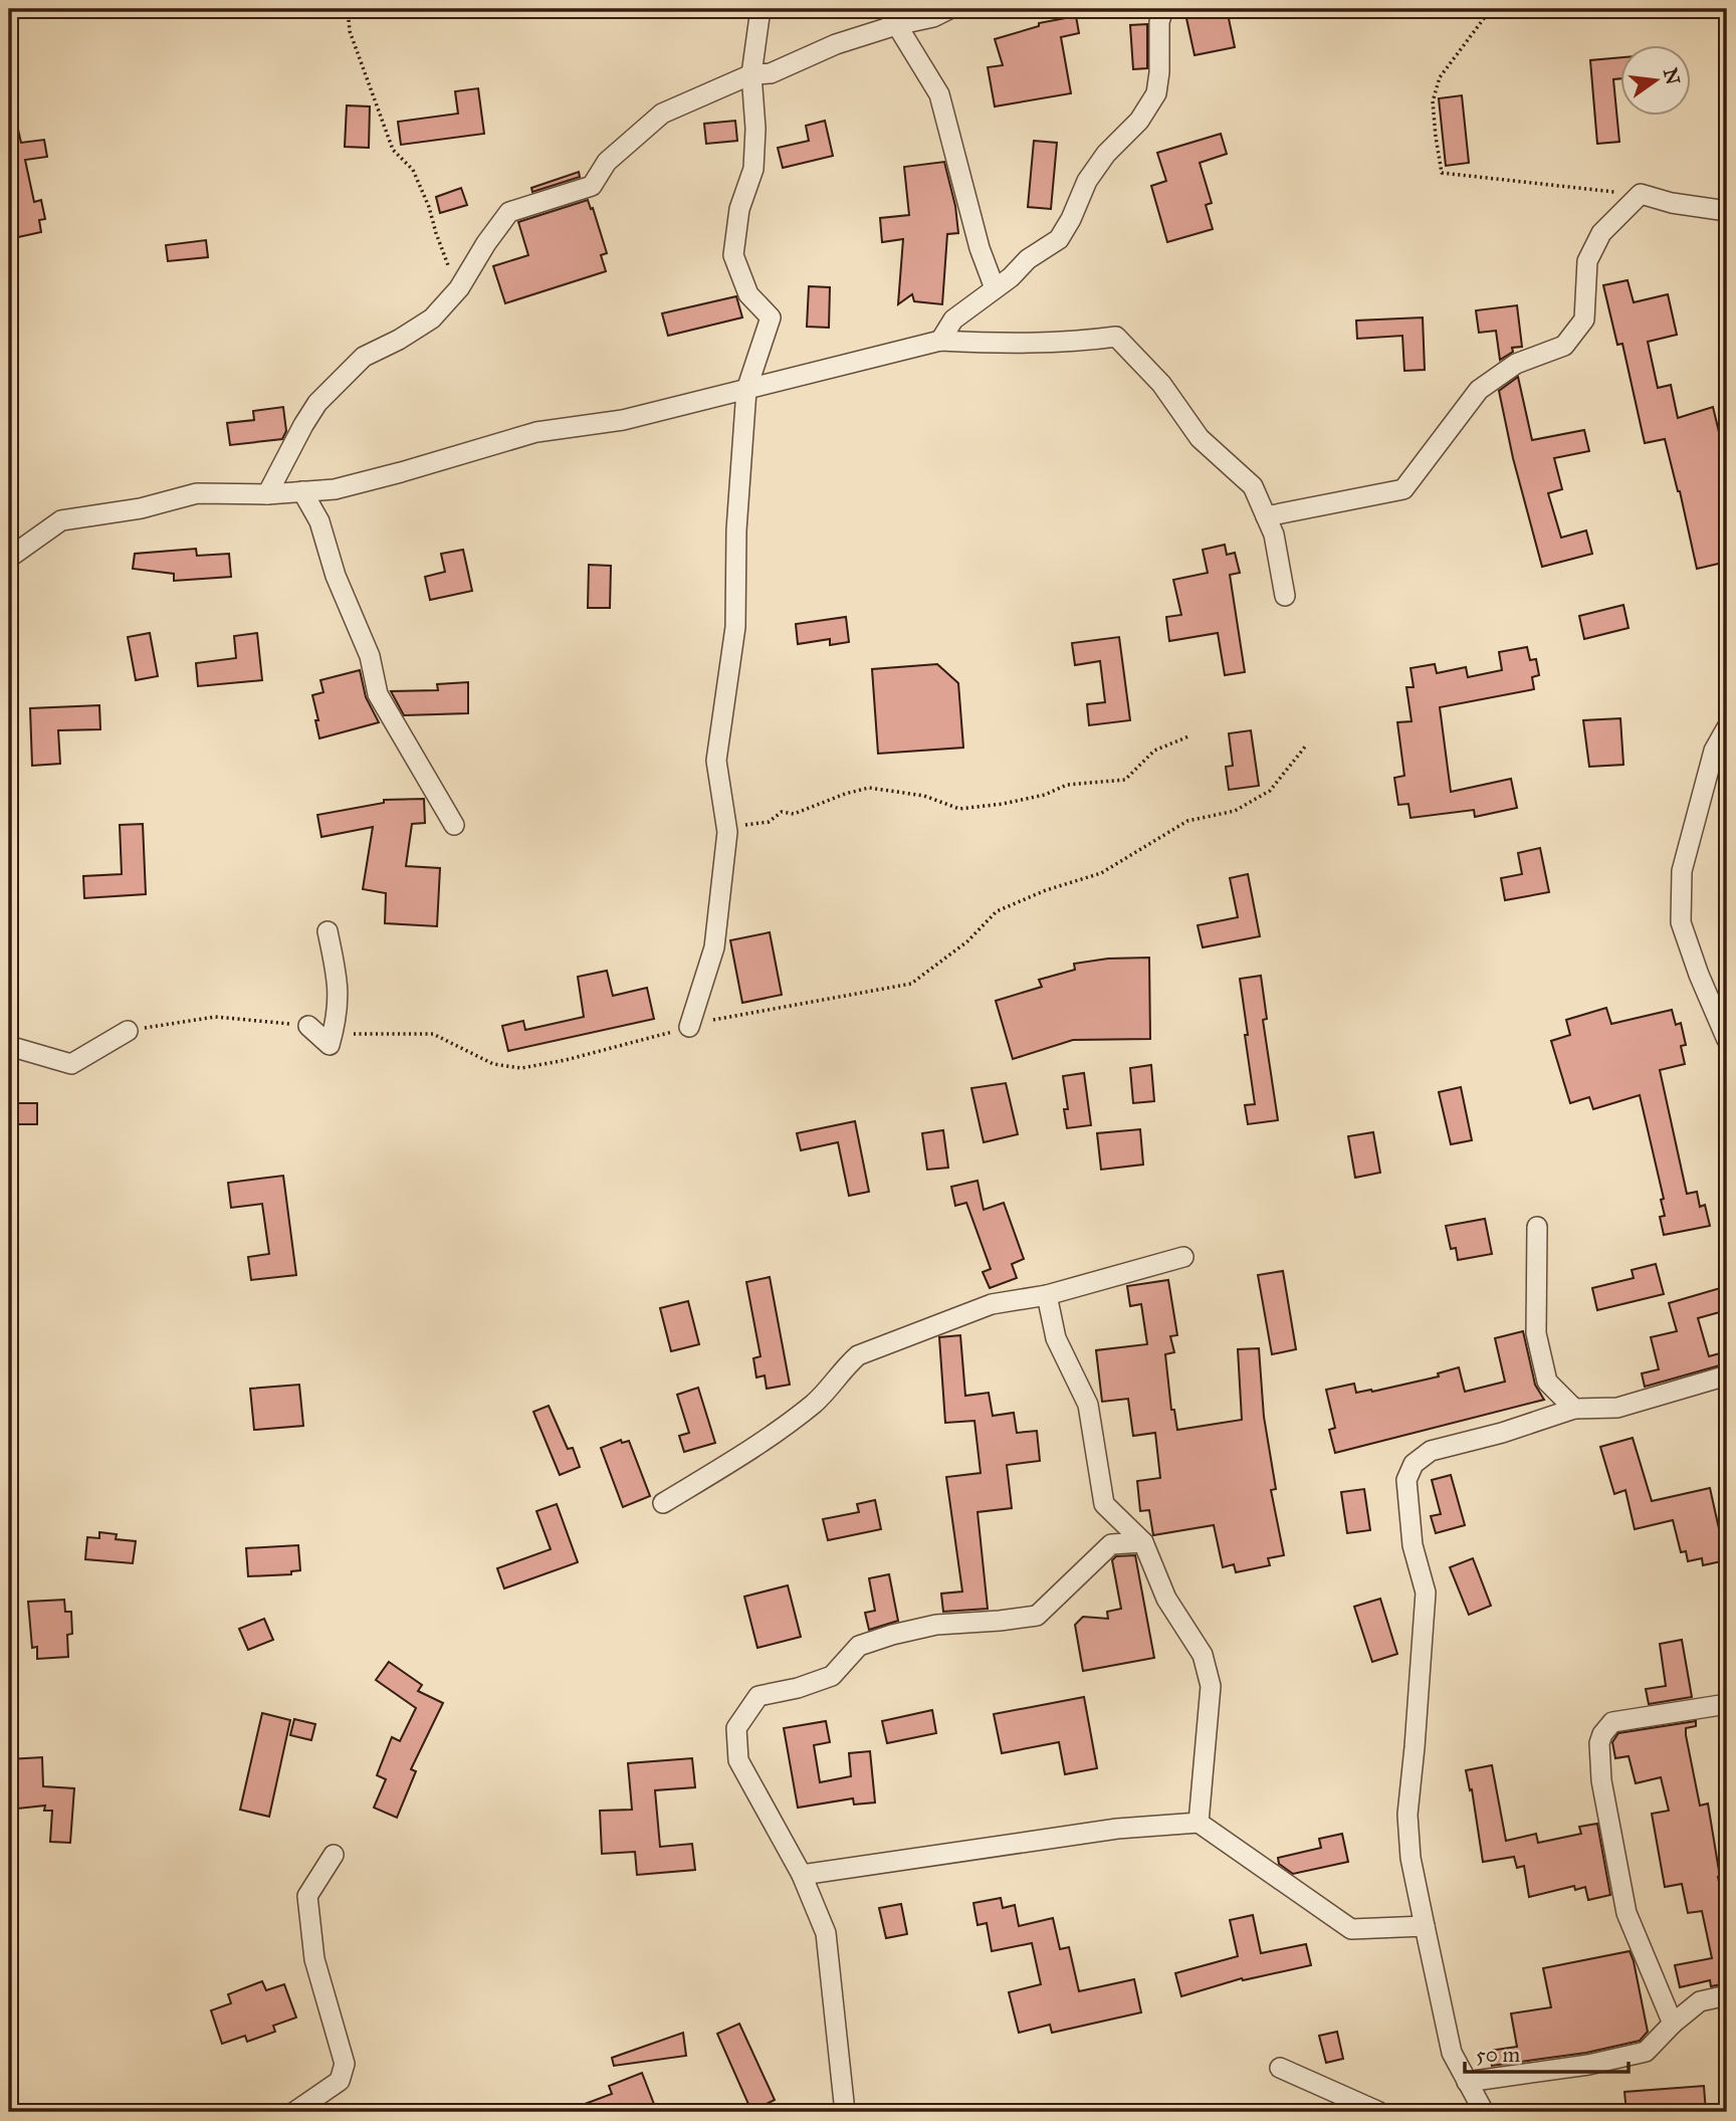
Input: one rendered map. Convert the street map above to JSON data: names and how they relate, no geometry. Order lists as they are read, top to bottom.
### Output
{
  "scale_bar": "50 m",
  "north": "right"
}
